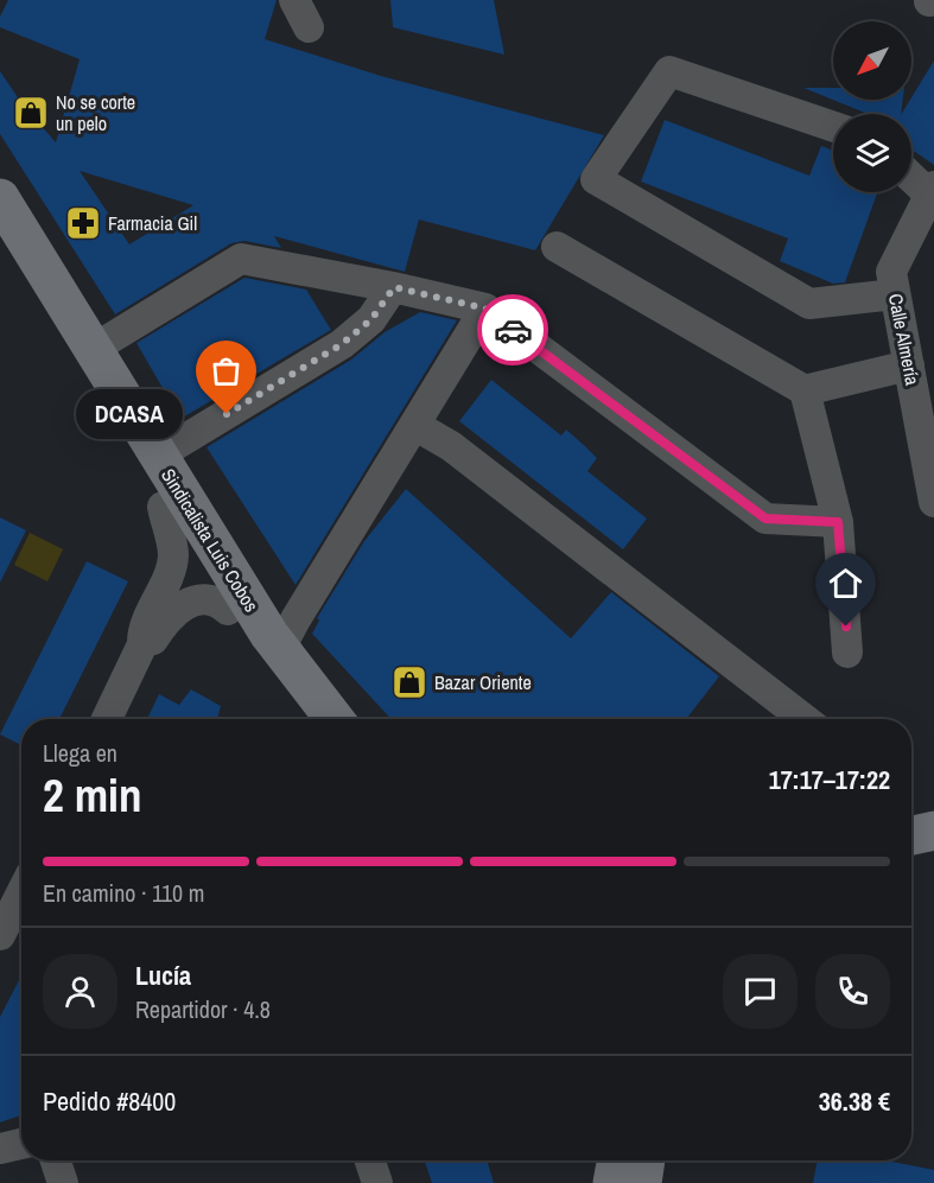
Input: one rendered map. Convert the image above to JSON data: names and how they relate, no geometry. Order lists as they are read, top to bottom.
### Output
{
  "streets": {
    "main road": ["Sindicalista Luis Cobos"],
    "street": ["Calle Almería"]
  },
  "places": {
    "shop": ["No se corte un pelo", "Bazar Oriente"],
    "pharmacy": ["Farmacia Gil"],
    "other": ["DCASA"]
  },
  "north": "bottom left",
  "page": {
    "bubble": "DCASA",
    "heading": ["2 min", "Llega en", "17:17–17:22"],
    "panel": [
      "Lucía",
      "Repartidor · 4.8",
      "Pedido #8400",
      "36.38 €"
    ],
    "bar": "En camino · 110 m"
  }
}
